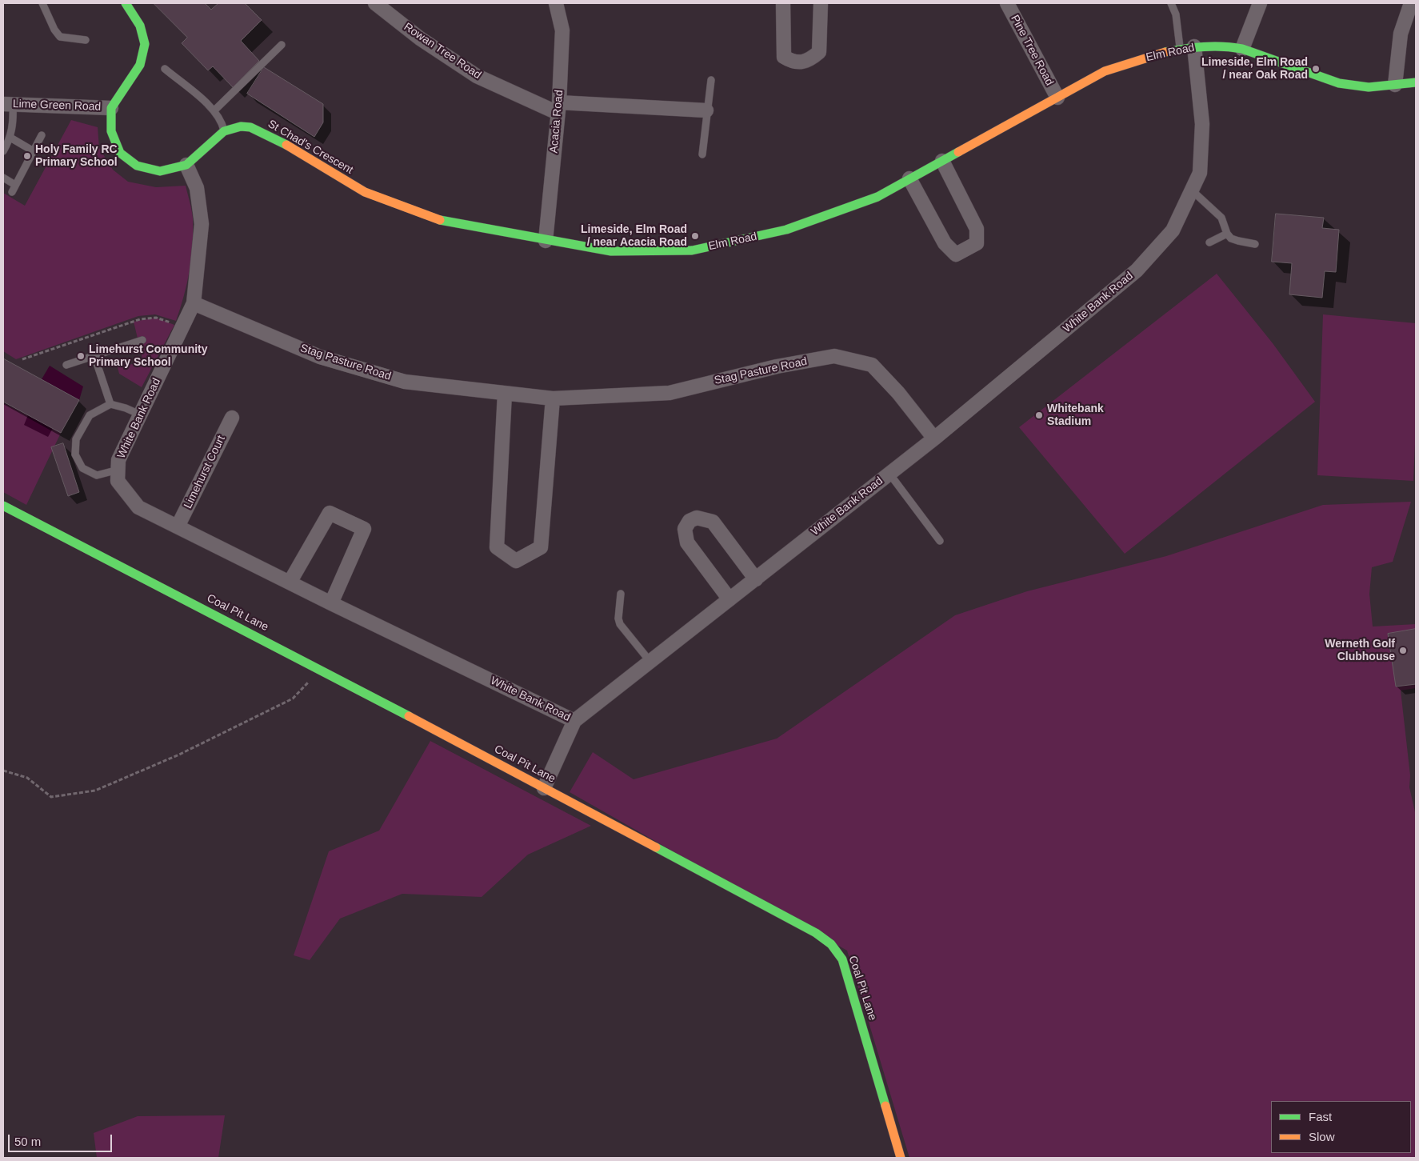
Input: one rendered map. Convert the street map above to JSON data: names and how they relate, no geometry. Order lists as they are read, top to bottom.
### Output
{
  "streets": {
    "street": [
      "Pine Tree Road",
      "Rowan Tree Road",
      "Elm Road",
      "Lime Green Road",
      "Acacia Road",
      "St Chad's Crescent",
      "White Bank Road",
      "Stag Pasture Road",
      "Limehurst Court",
      "Coal Pit Lane"
    ]
  },
  "crossings": [
    ["Pine Tree Road", "Elm Road"],
    ["Rowan Tree Road", "Acacia Road"],
    ["Elm Road", "Acacia Road"],
    ["Elm Road", "St Chad's Crescent"],
    ["Elm Road", "White Bank Road"],
    ["Lime Green Road", "St Chad's Crescent"],
    ["Acacia Road", "St Chad's Crescent"],
    ["St Chad's Crescent", "White Bank Road"],
    ["White Bank Road", "Stag Pasture Road"],
    ["White Bank Road", "Limehurst Court"]
  ],
  "places": [
    "Limeside, Elm Road / near Oak Road",
    "Holy Family RC Primary School",
    "Limeside, Elm Road / near Acacia Road",
    "Limehurst Community Primary School",
    "Whitebank Stadium",
    "Werneth Golf Clubhouse"
  ],
  "legend": ["Fast", "Slow"],
  "scale_bar": "50 m"
}
